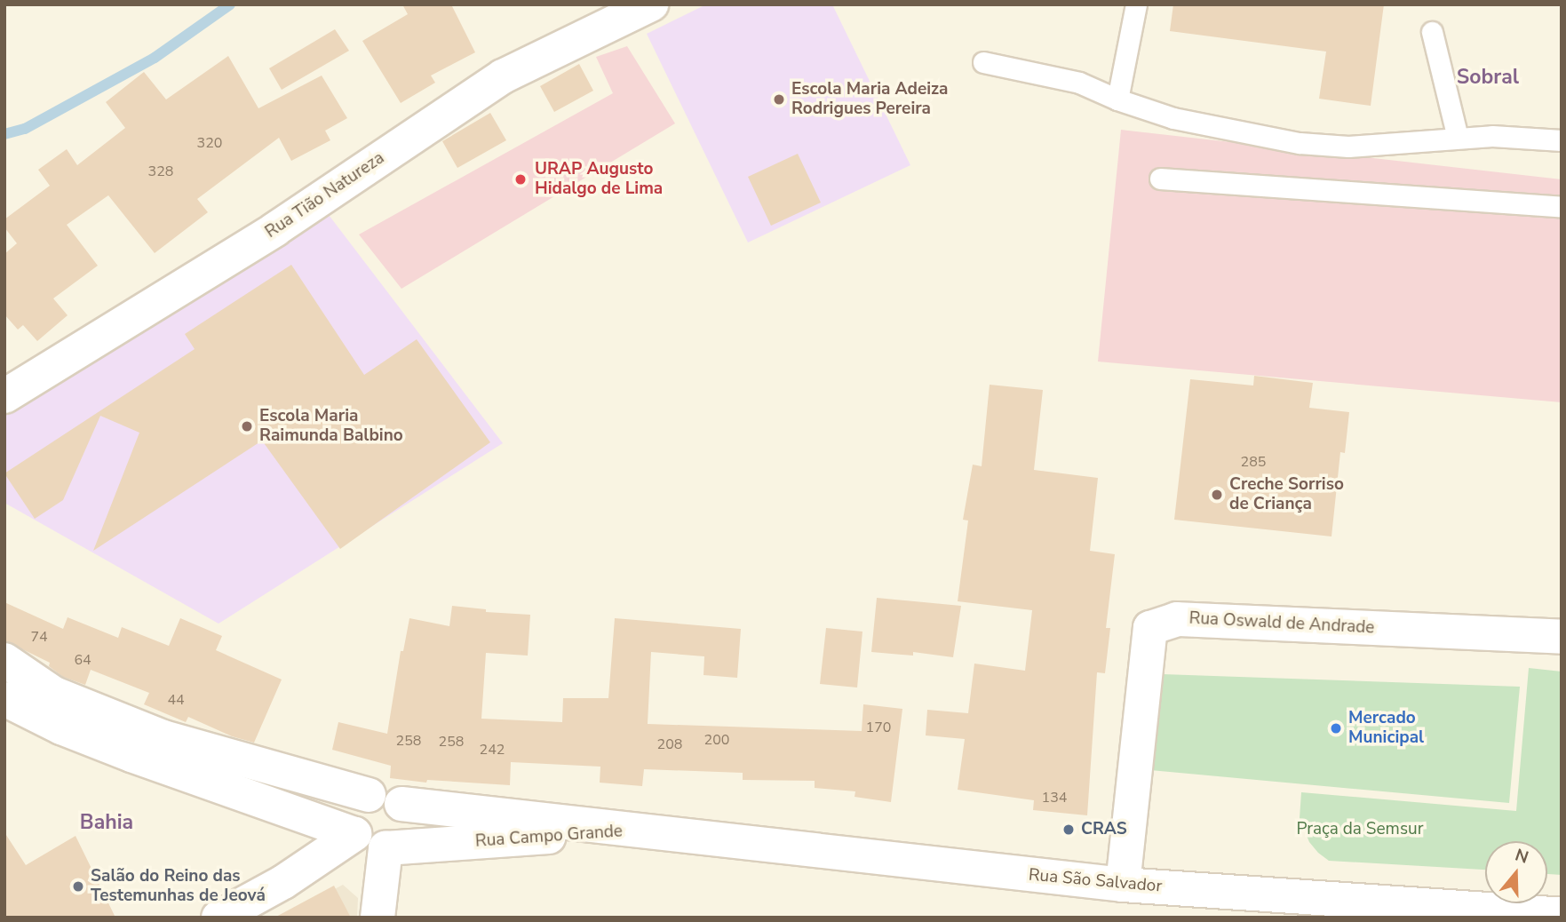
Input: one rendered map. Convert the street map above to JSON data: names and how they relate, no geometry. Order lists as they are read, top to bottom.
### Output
{
  "streets": {
    "street": [
      "Rua Tião Natureza",
      "Rua Oswald de Andrade",
      "Rua Campo Grande",
      "Rua São Salvador"
    ]
  },
  "crossings": [
    ["Rua Oswald de Andrade", "Rua São Salvador"],
    ["Rua Campo Grande", "Rua São Salvador"]
  ],
  "districts": ["Sobral", "Bahia"],
  "parks": ["Praça da Semsur"],
  "places": [
    "Escola Maria Adeiza Rodrigues Pereira",
    "URAP Augusto Hidalgo de Lima",
    "Escola Maria Raimunda Balbino",
    "Creche Sorriso de Criança",
    "Mercado Municipal",
    "CRAS",
    "Salão do Reino das Testemunhas de Jeová"
  ],
  "house_numbers": [
    "320",
    "328",
    "285",
    "74",
    "64",
    "44",
    "170",
    "200",
    "258",
    "258",
    "208",
    "242",
    "134"
  ],
  "north": "top"
}
